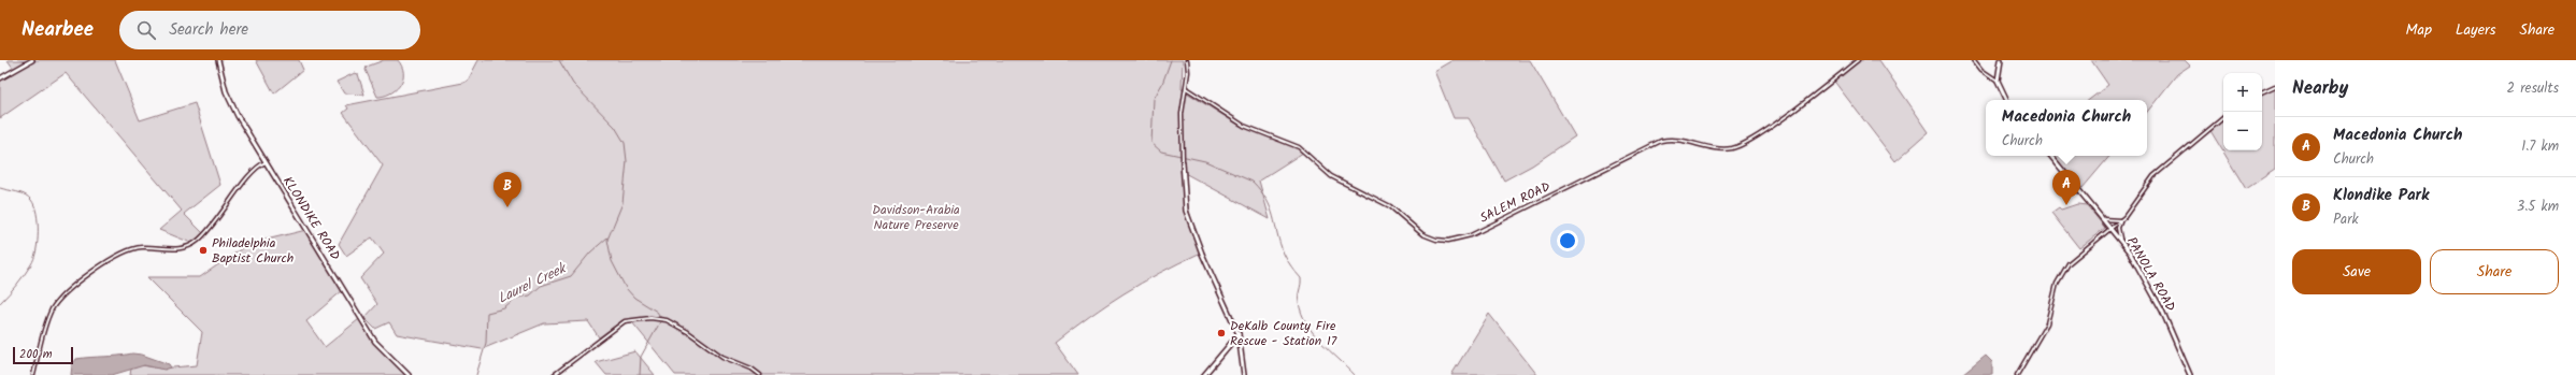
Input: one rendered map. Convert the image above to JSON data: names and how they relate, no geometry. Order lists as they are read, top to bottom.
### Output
{
  "streets": {
    "main road": ["KLONDIKE ROAD", "PANOLA ROAD"],
    "street": ["SALEM ROAD"]
  },
  "water": ["Laurel Creek"],
  "parks": ["Davidson-Arabia Nature Preserve"],
  "places": ["Philadelphia Baptist Church", "DeKalb County Fire Rescue - Station 17"],
  "scale_bar": "200 m",
  "page": {
    "header": "Nearbee",
    "search": "Search here",
    "nav": ["Map", "Layers", "Share"],
    "heading": ["Nearby", "2 results"],
    "map_buttons": ["+", "−"],
    "popup": ["Macedonia Church", "Church"],
    "list": [
      {
        "mark": "A",
        "name": "Macedonia Church",
        "note": "Church",
        "value": "1.7 km"
      },
      {
        "mark": "B",
        "name": "Klondike Park",
        "note": "Park",
        "value": "3.5 km"
      }
    ],
    "pins": ["A", "B"],
    "buttons": ["Save", "Share"],
    "scale": "200 m"
  }
}
